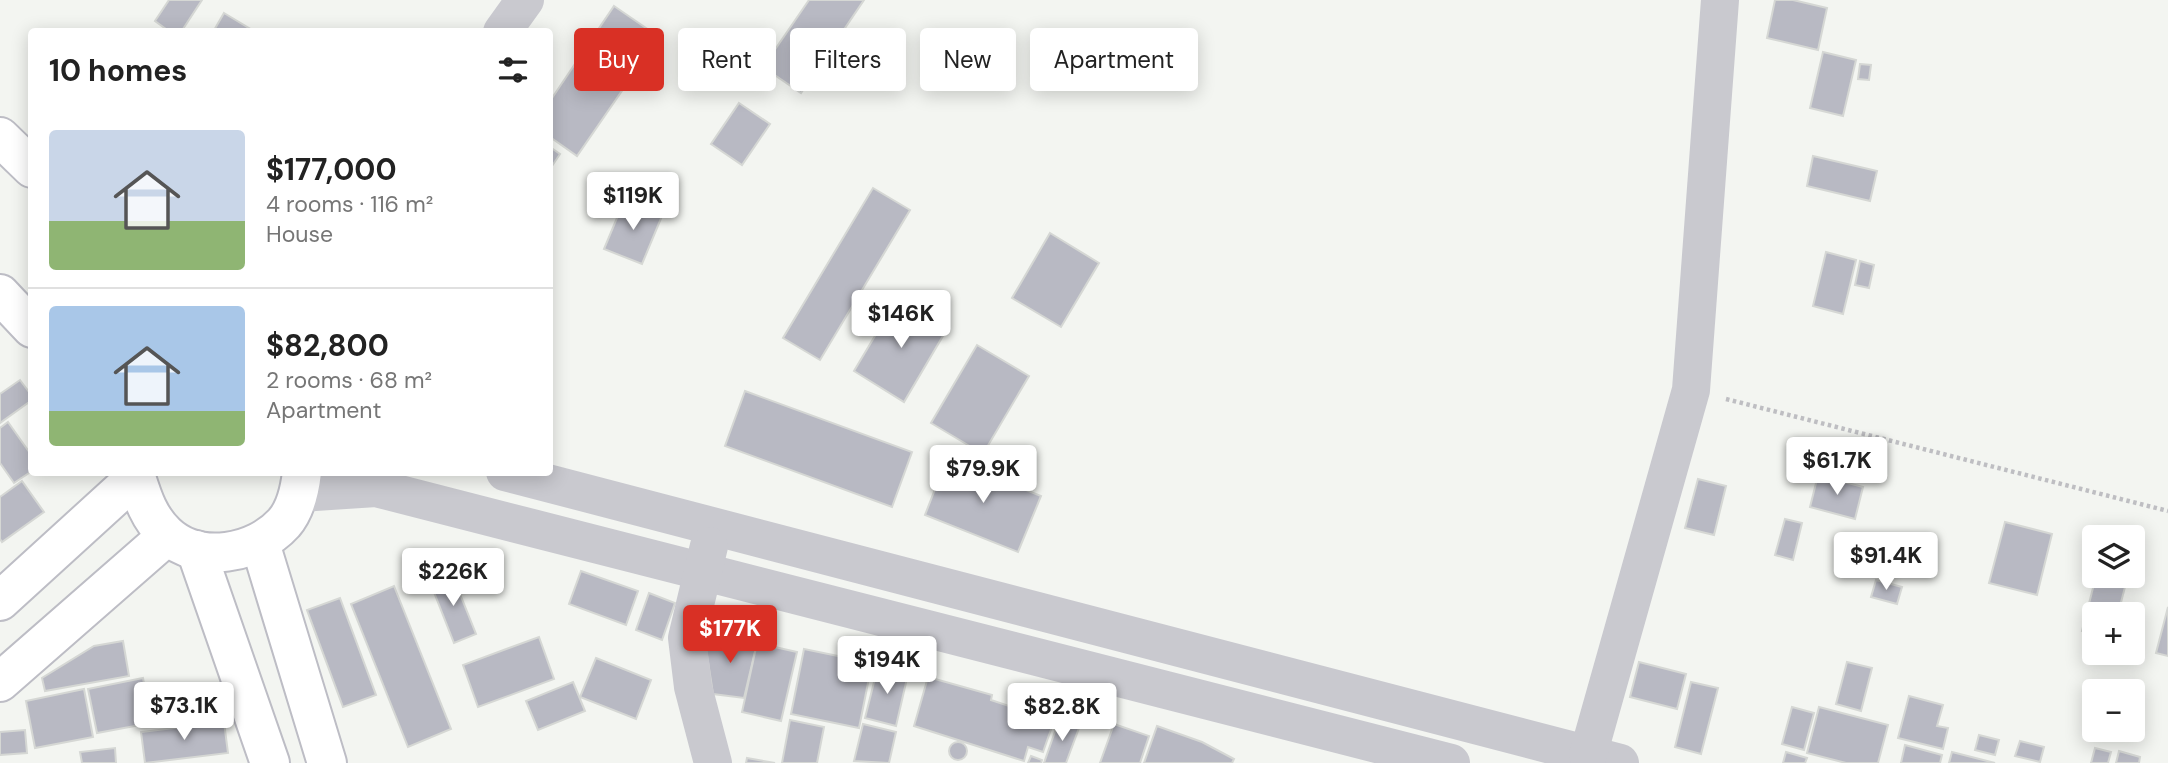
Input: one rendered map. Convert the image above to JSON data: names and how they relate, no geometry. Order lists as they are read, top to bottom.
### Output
{
  "page": {
    "chip": [
      "Buy",
      "Rent",
      "Filters",
      "New",
      "Apartment"
    ],
    "heading": "10 homes",
    "list": [
      {
        "name": "$177,000",
        "note": "4 rooms · 116 m² · House"
      },
      {
        "name": "$82,800",
        "note": "2 rooms · 68 m² · Apartment"
      }
    ],
    "price": [
      "$119K",
      "$146K",
      "$61.7K",
      "$79.9K",
      "$91.4K",
      "$226K",
      "$177K",
      "$194K",
      "$73.1K",
      "$82.8K"
    ],
    "map_buttons": ["+", "−"]
  }
}
